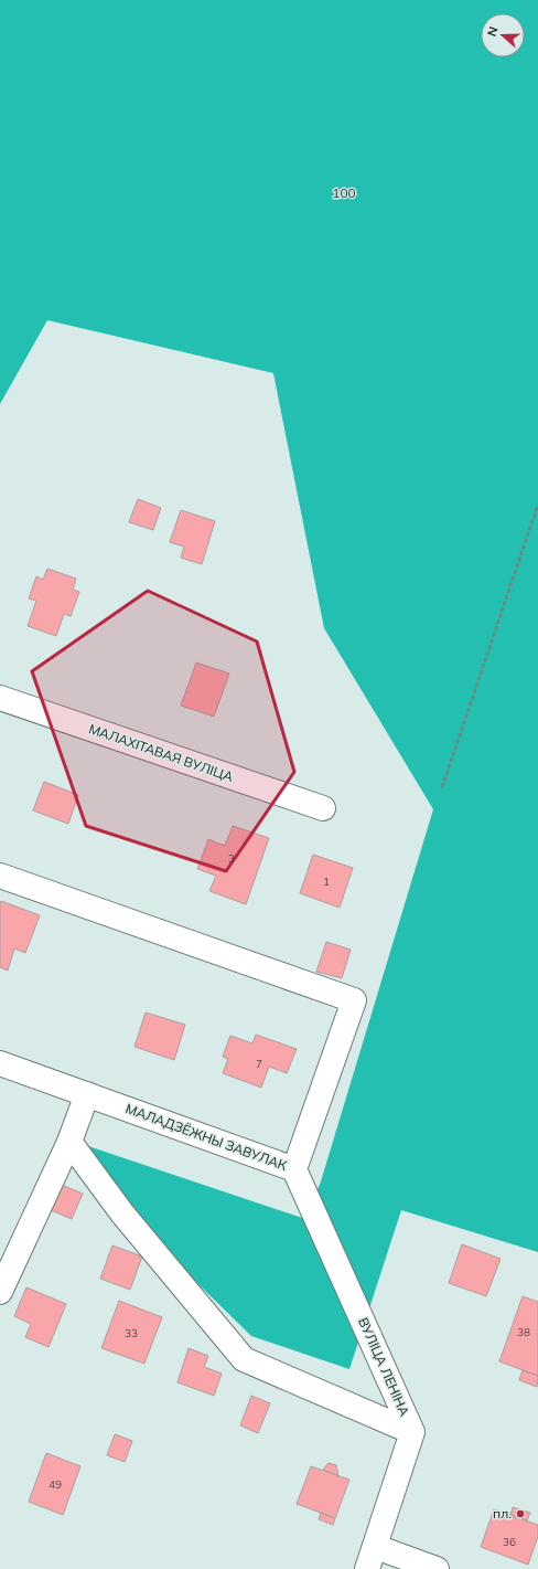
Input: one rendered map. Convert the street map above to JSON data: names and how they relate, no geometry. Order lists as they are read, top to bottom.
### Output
{
  "streets": {
    "street": ["МАЛАХІТАВАЯ ВУЛІЦА", "МАЛАДЗЁЖНЫ ЗАВУЛАК", "ВУЛІЦА ЛЕНІНА"]
  },
  "crossings": [
    ["МАЛАДЗЁЖНЫ ЗАВУЛАК", "ВУЛІЦА ЛЕНІНА"]
  ],
  "parks": ["100"],
  "places": ["пл."],
  "house_numbers": [
    "3",
    "1",
    "7",
    "38",
    "33",
    "49",
    "36"
  ],
  "north": "left"
}
